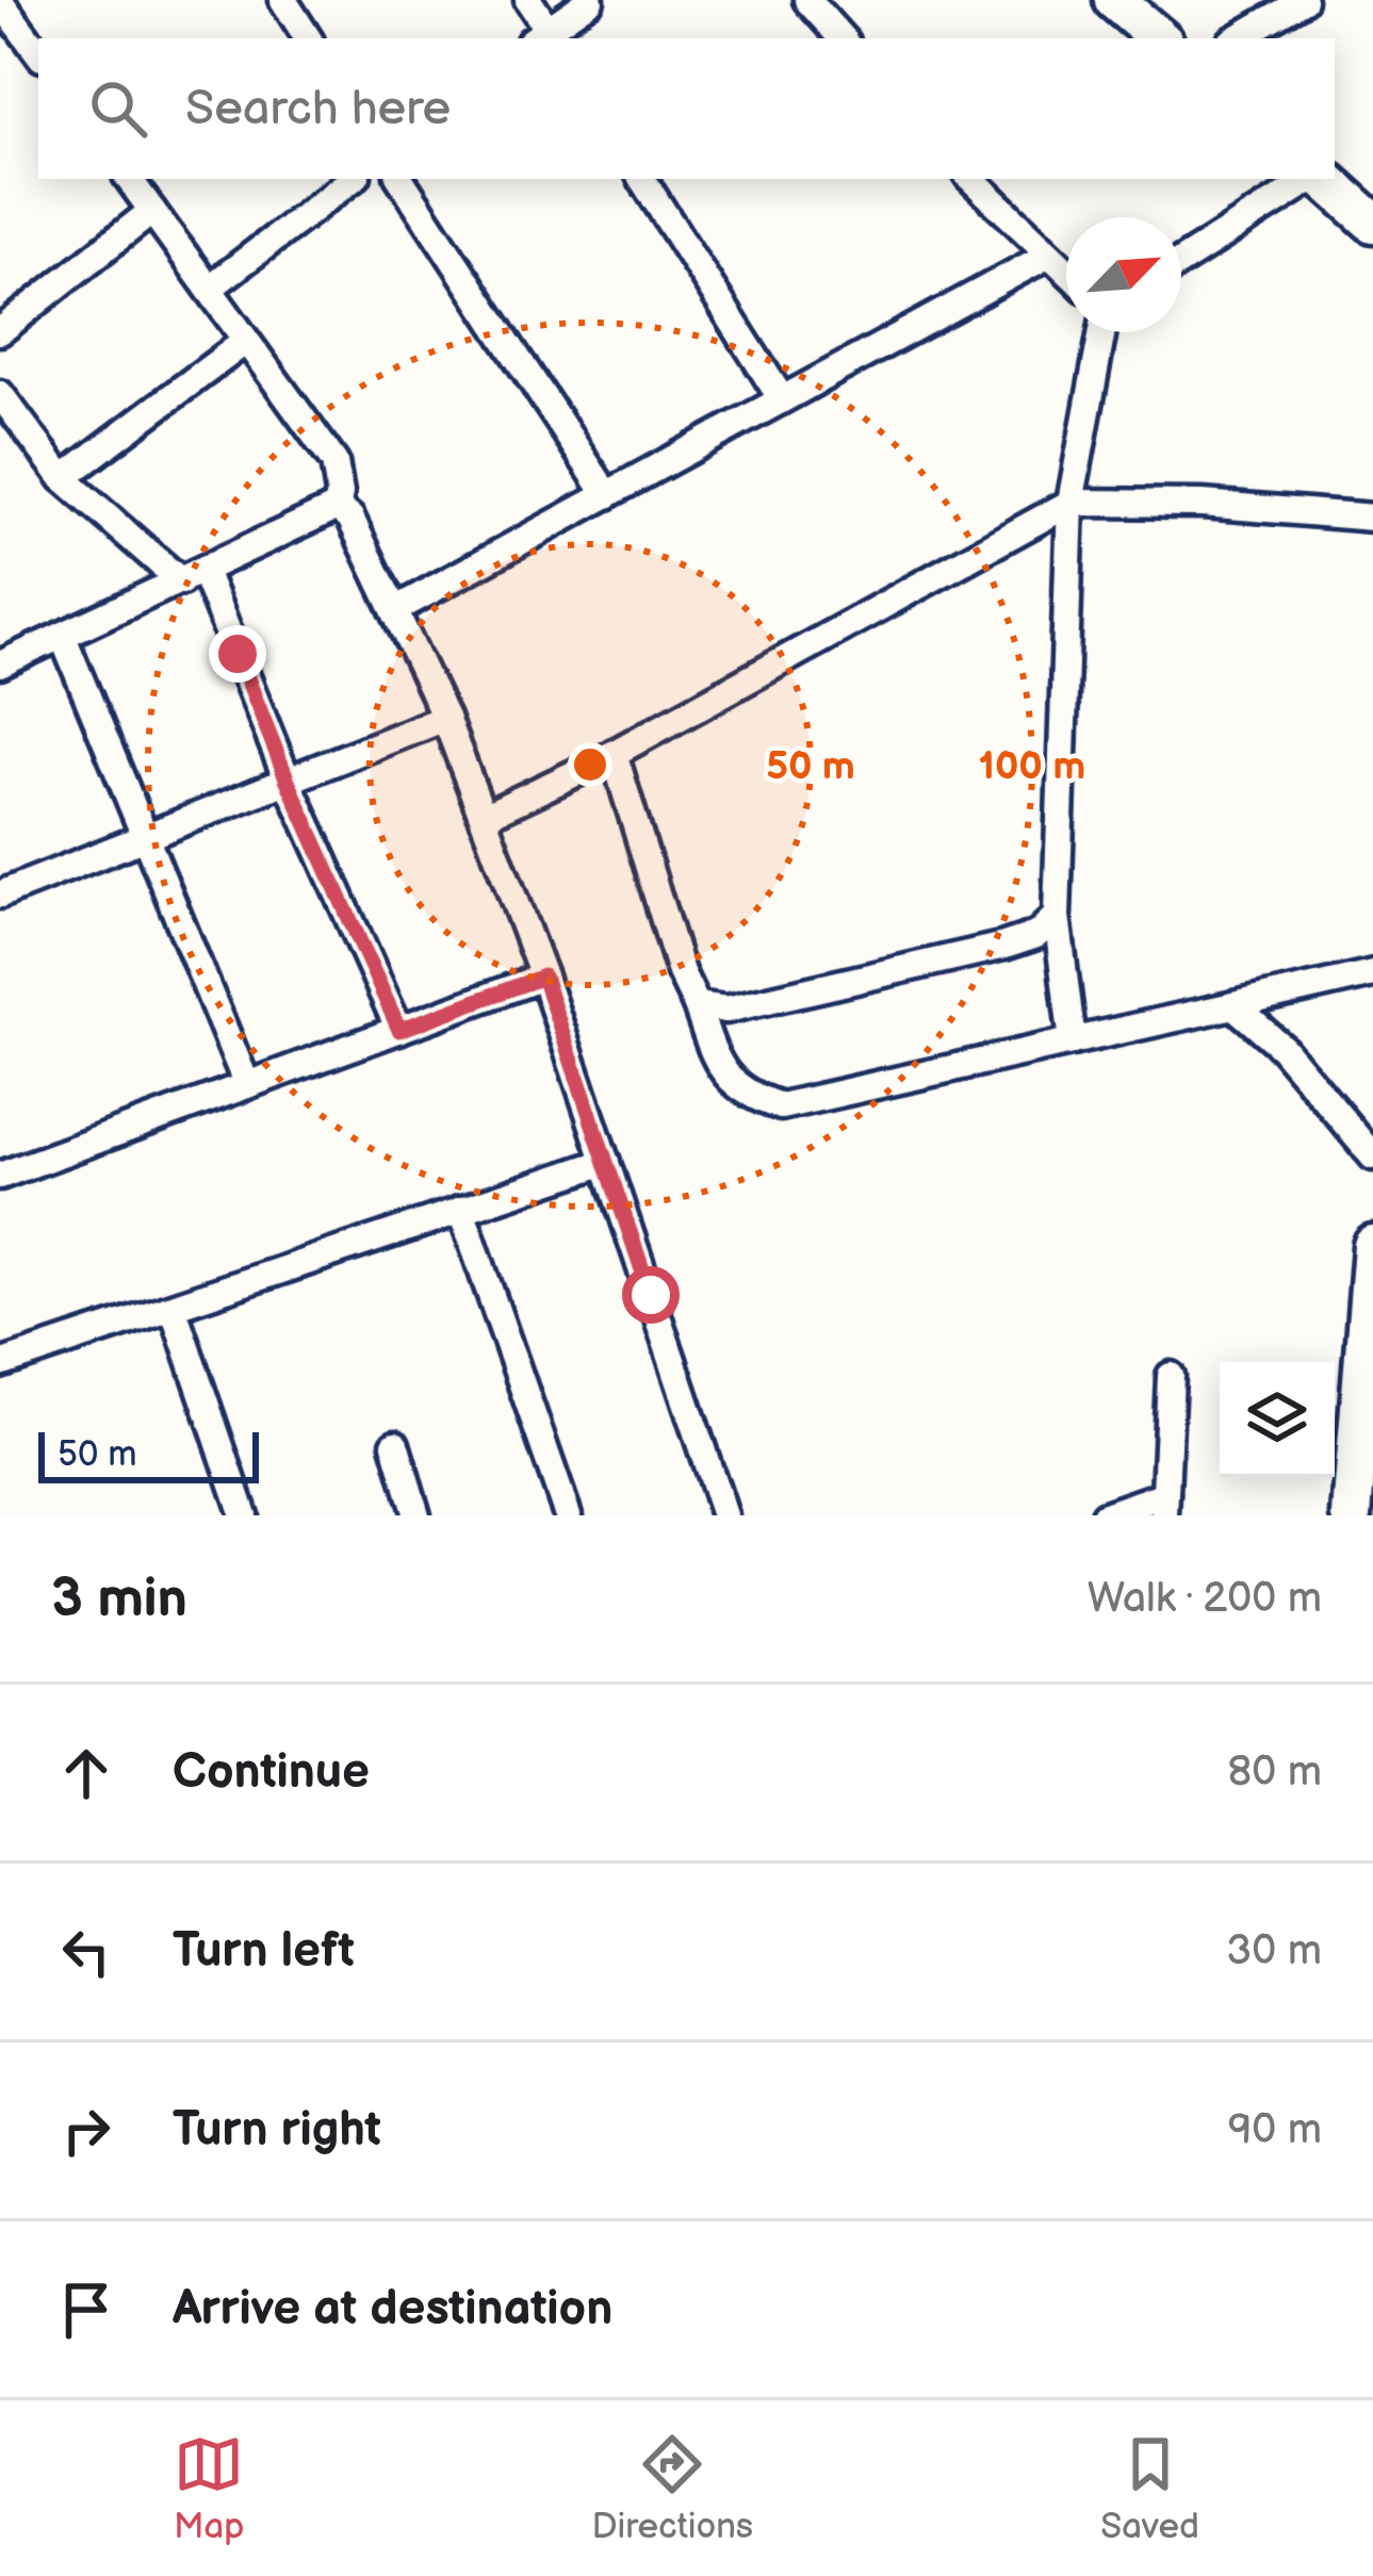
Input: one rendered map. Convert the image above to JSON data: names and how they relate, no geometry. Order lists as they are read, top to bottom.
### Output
{
  "scale_bar": "50 m",
  "north": "top right",
  "page": {
    "search": "Search here",
    "scale": "50 m",
    "heading": ["3 min", "Walk · 200 m"],
    "list": [
      ["Continue", "80 m"],
      ["Turn left", "30 m"],
      ["Turn right", "90 m"],
      "Arrive at destination"
    ],
    "nav": ["Map", "Directions", "Saved"]
  },
  "rings": ["50 m", "100 m"]
}
